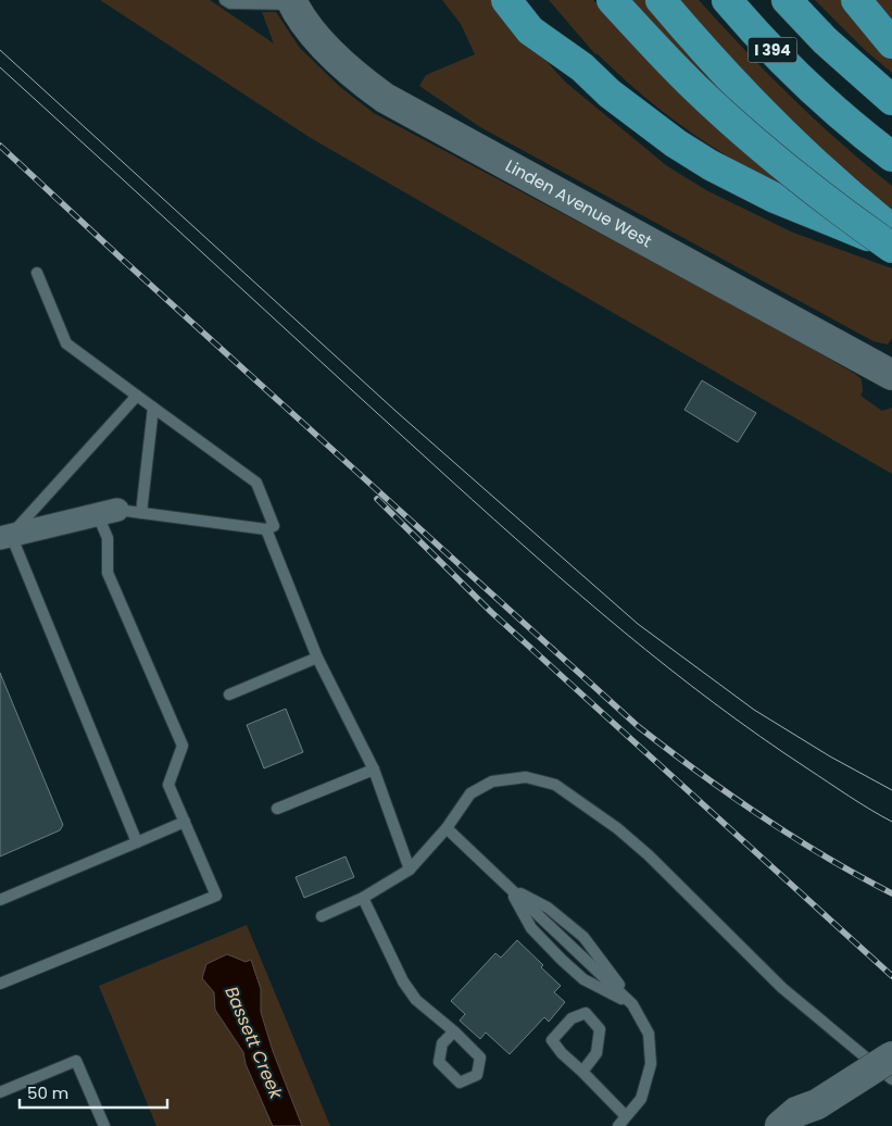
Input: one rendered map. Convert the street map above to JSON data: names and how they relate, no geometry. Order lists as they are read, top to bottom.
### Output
{
  "streets": {
    "highway": ["I 394"],
    "street": ["Linden Avenue West"]
  },
  "water": ["Bassett Creek"],
  "scale_bar": "50 m"
}
